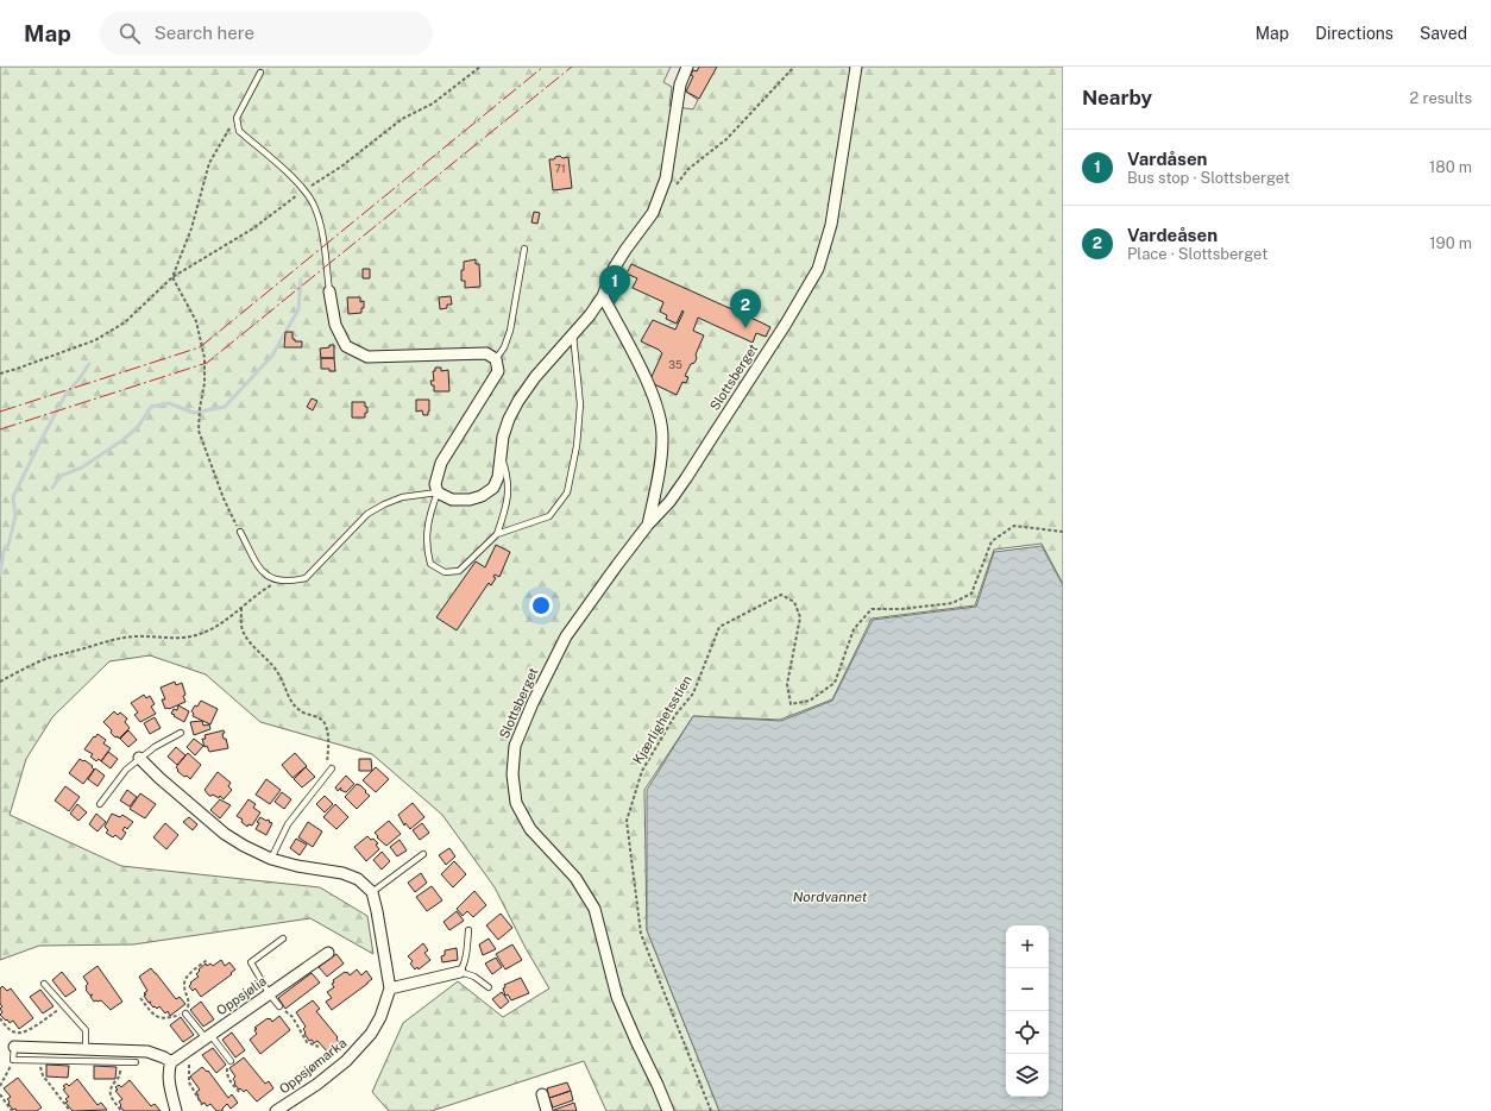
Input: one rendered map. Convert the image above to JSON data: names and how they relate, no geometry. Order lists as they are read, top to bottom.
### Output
{
  "streets": {
    "street": ["Slottsberget", "Oppsjølia", "Oppsjømarka"],
    "path": ["Kjærlighetsstien"]
  },
  "water": ["Nordvannet"],
  "house_numbers": ["71", "35"],
  "page": {
    "header": "Map",
    "search": "Search here",
    "nav": ["Map", "Directions", "Saved"],
    "heading": ["Nearby", "2 results"],
    "list": [
      {
        "mark": "1",
        "name": "Vardåsen",
        "note": "Bus stop · Slottsberget",
        "value": "180 m"
      },
      {
        "mark": "2",
        "name": "Vardeåsen",
        "note": "Place · Slottsberget",
        "value": "190 m"
      }
    ],
    "pins": ["1", "2"],
    "map_buttons": ["+", "−"]
  }
}
